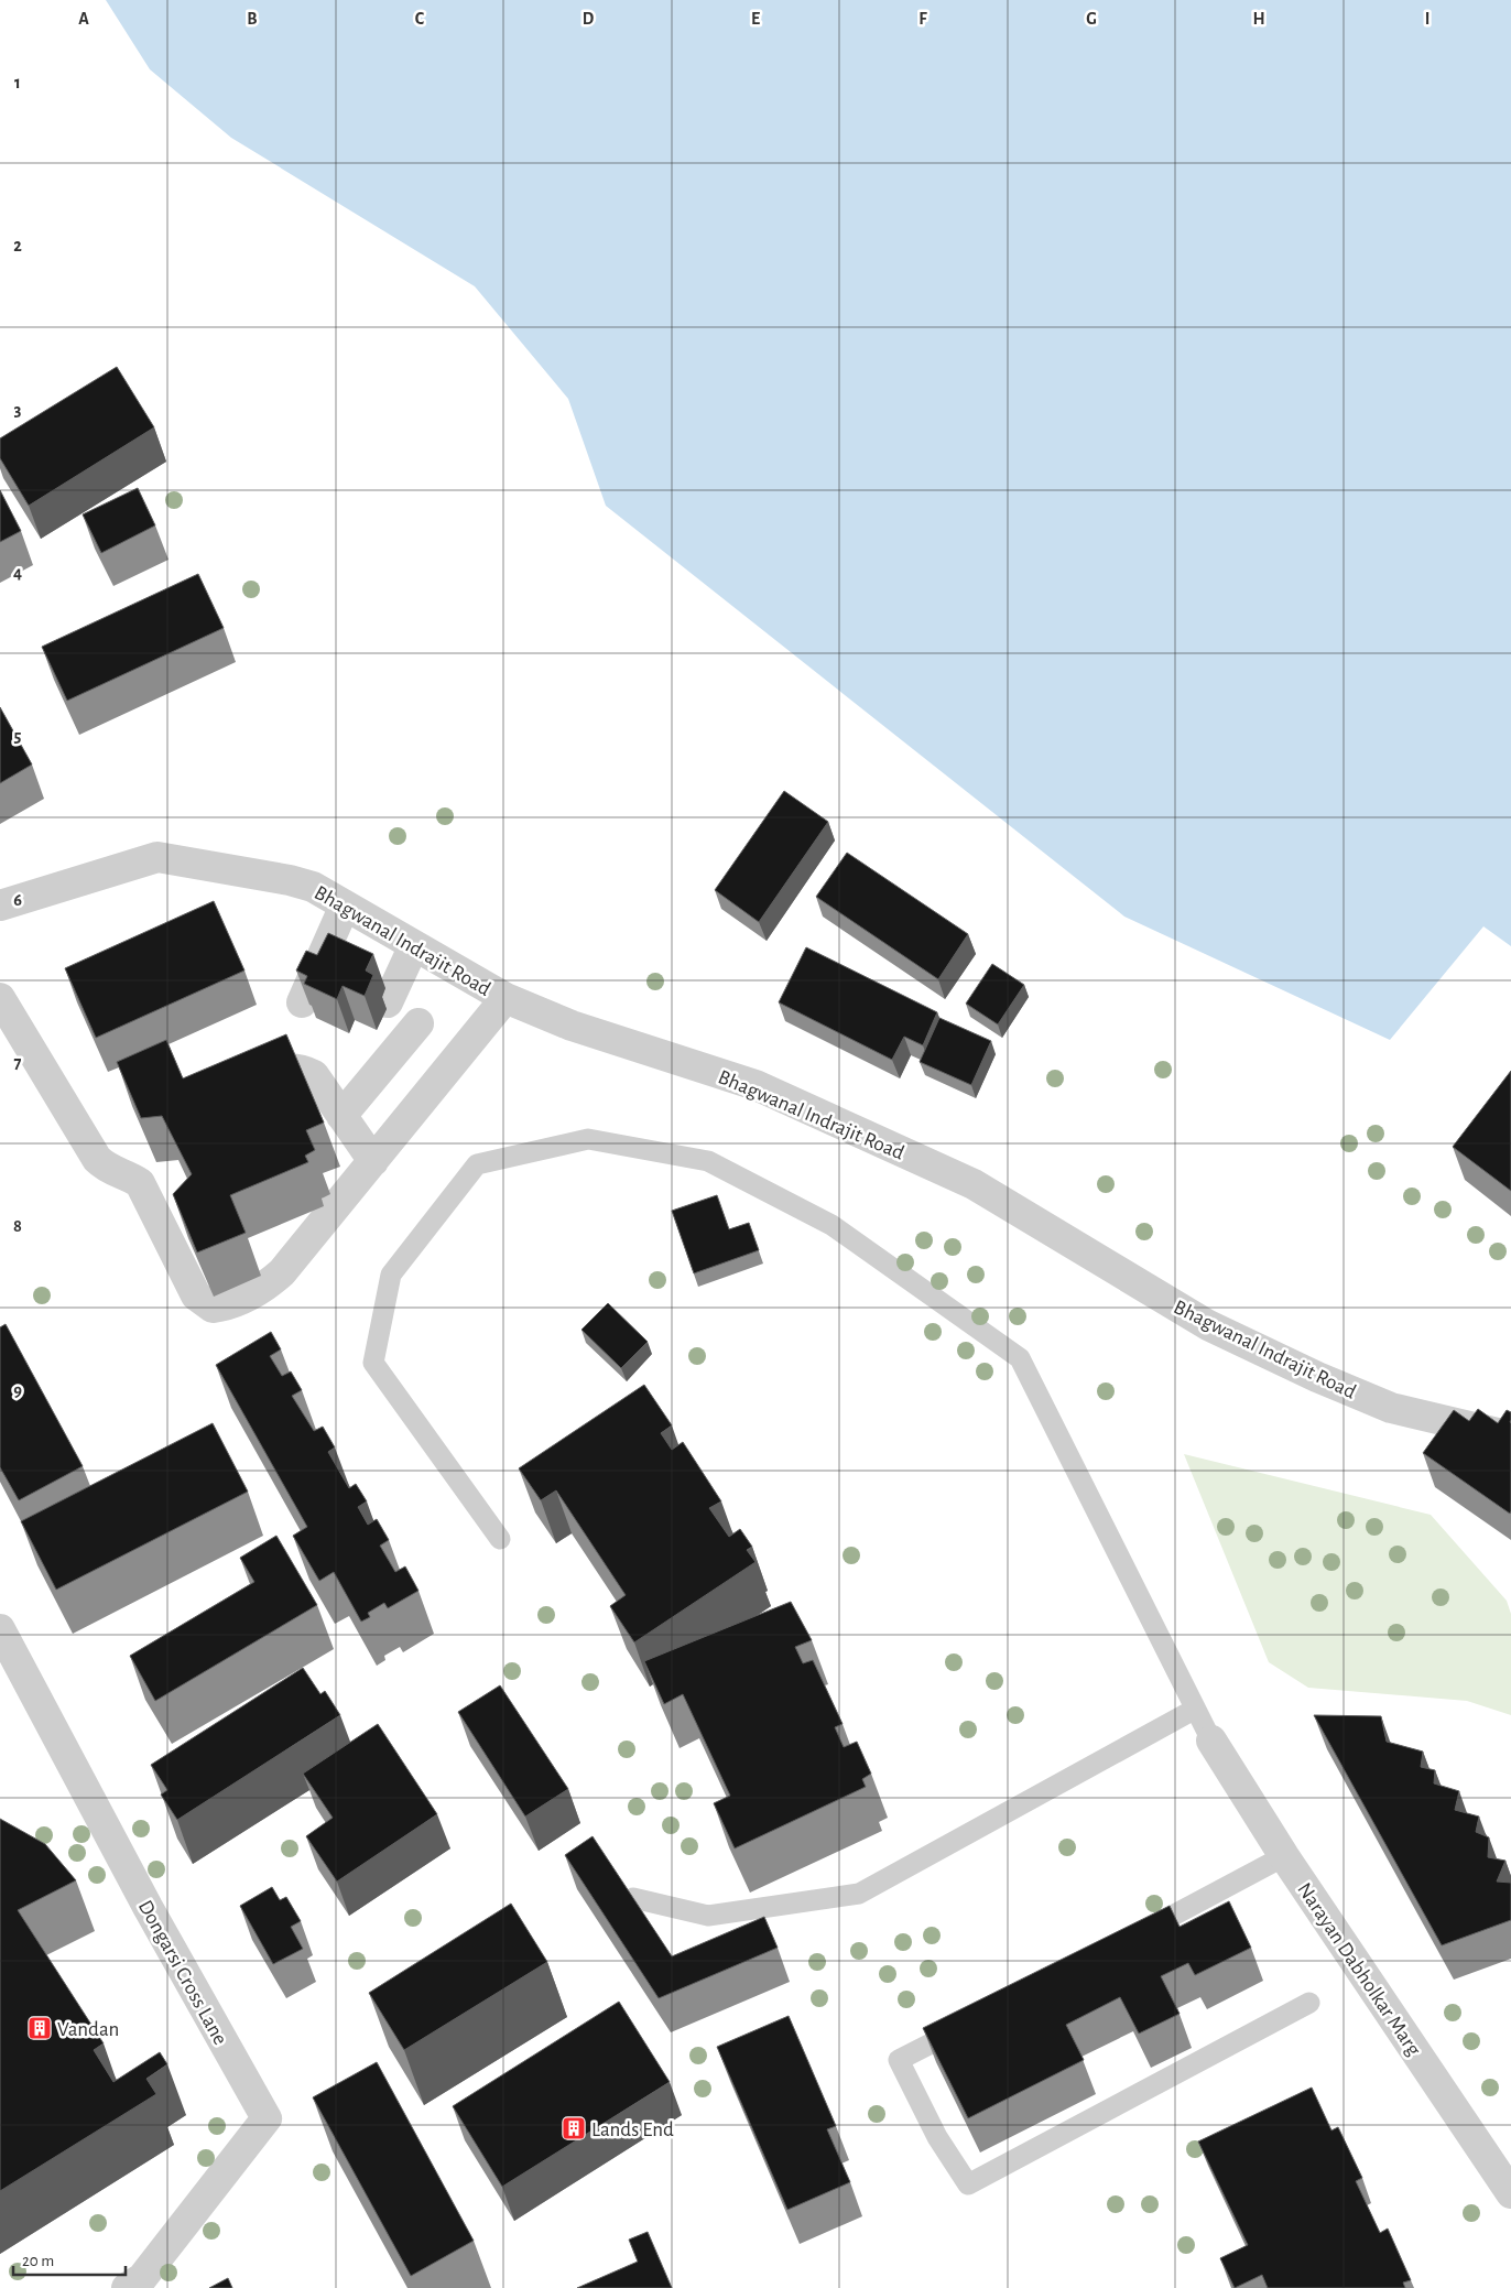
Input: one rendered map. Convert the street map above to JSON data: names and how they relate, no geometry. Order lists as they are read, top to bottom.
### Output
{
  "streets": {
    "street": ["Bhagwanal Indrajit Road", "Narayan Dabholkar Marg", "Dongarsi Cross Lane"]
  },
  "places": {
    "building": ["Vandan", "Lands End"]
  },
  "scale_bar": "20 m",
  "grid": {
    "columns": [
      "A",
      "B",
      "C",
      "D",
      "E",
      "F",
      "G",
      "H",
      "I"
    ],
    "rows": [
      "1",
      "2",
      "3",
      "4",
      "5",
      "6",
      "7",
      "8",
      "9"
    ]
  }
}
